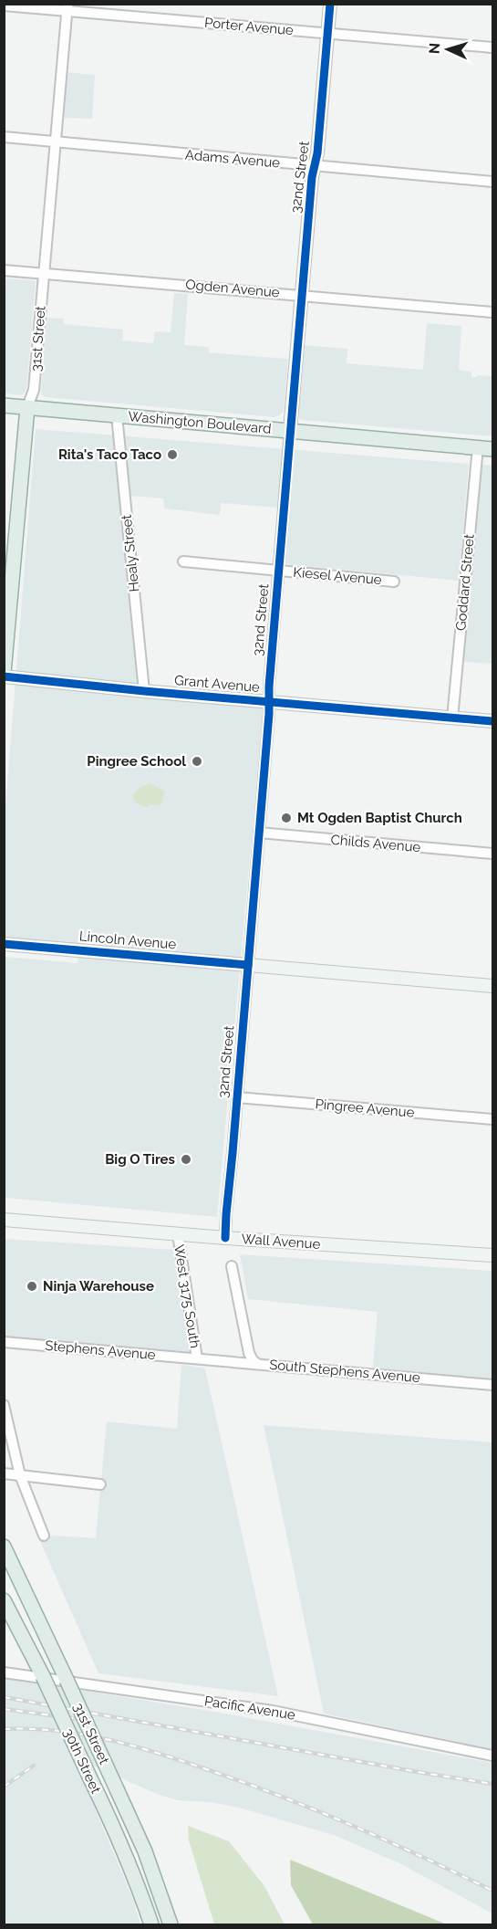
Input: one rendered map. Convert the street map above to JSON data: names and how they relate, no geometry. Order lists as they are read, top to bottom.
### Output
{
  "streets": {
    "main road": ["31st Street", "Washington Boulevard", "30th Street"],
    "street": [
      "Porter Avenue",
      "Adams Avenue",
      "32nd Street",
      "Ogden Avenue",
      "Healy Street",
      "Kiesel Avenue",
      "Goddard Street",
      "Grant Avenue",
      "Childs Avenue",
      "Lincoln Avenue",
      "Pingree Avenue",
      "Wall Avenue",
      "West 3175 South",
      "Stephens Avenue",
      "South Stephens Avenue",
      "Pacific Avenue"
    ]
  },
  "crossings": [
    ["Porter Avenue", "32nd Street"],
    ["Porter Avenue", "31st Street"],
    ["Adams Avenue", "32nd Street"],
    ["Adams Avenue", "31st Street"],
    ["32nd Street", "Ogden Avenue"],
    ["32nd Street", "Washington Boulevard"],
    ["32nd Street", "Kiesel Avenue"],
    ["32nd Street", "Grant Avenue"],
    ["32nd Street", "Childs Avenue"],
    ["32nd Street", "Lincoln Avenue"],
    ["32nd Street", "Pingree Avenue"],
    ["32nd Street", "Wall Avenue"],
    ["Ogden Avenue", "31st Street"],
    ["31st Street", "Washington Boulevard"],
    ["31st Street", "Grant Avenue"],
    ["Washington Boulevard", "Healy Street"],
    ["Washington Boulevard", "Goddard Street"],
    ["Healy Street", "Grant Avenue"],
    ["Goddard Street", "Grant Avenue"],
    ["Wall Avenue", "West 3175 South"],
    ["West 3175 South", "Stephens Avenue"],
    ["West 3175 South", "South Stephens Avenue"],
    ["Stephens Avenue", "South Stephens Avenue"]
  ],
  "places": [
    "Rita's Taco Taco",
    "Pingree School",
    "Mt Ogden Baptist Church",
    "Big O Tires",
    "Ninja Warehouse"
  ],
  "north": "left"
}
